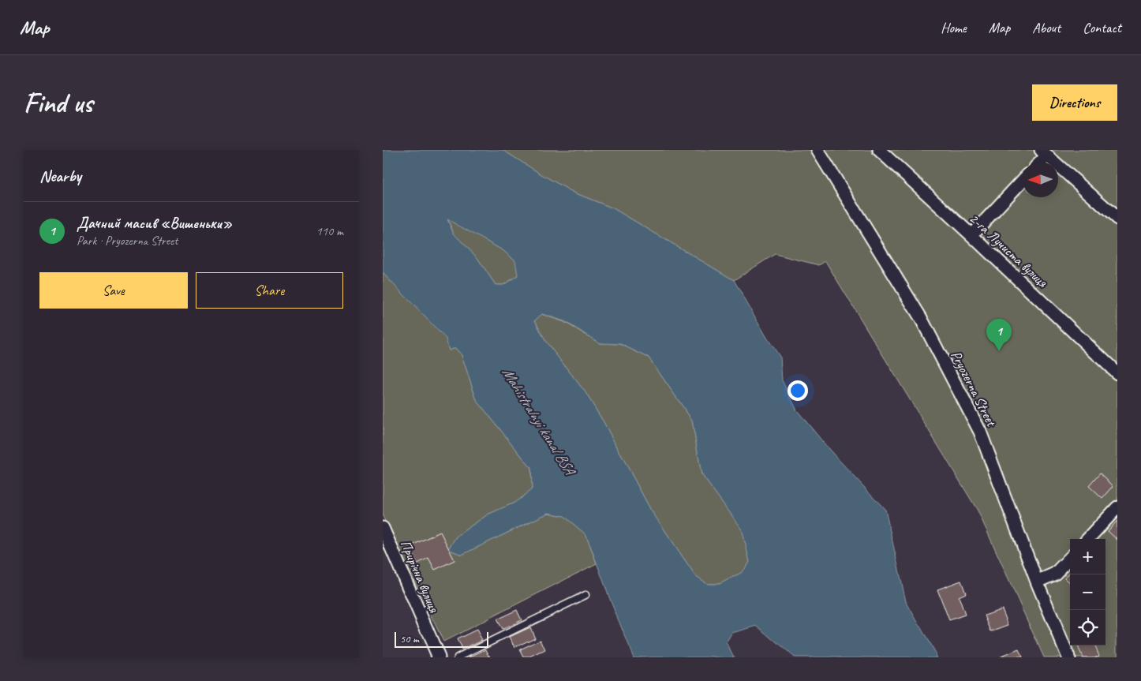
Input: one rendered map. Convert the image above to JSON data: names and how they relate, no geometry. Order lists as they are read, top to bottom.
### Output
{
  "streets": {
    "street": ["2-га Лучиста вулиця", "Pryozerna Street", "Прирічна вулиця"]
  },
  "water": ["Mahistralnyi kanal BSA"],
  "scale_bar": "50 m",
  "north": "left",
  "page": {
    "header": "Map",
    "nav": [
      "Home",
      "Map",
      "About",
      "Contact"
    ],
    "buttons": [
      "Directions",
      ["Save", "Share"]
    ],
    "title": "Find us",
    "heading": "Nearby",
    "list": [
      {
        "mark": "1",
        "name": "Дачний масив «Вишеньки»",
        "note": "Park · Pryozerna Street",
        "value": "110 m"
      }
    ],
    "pins": "1",
    "map_buttons": ["+", "−"],
    "scale": "50 m"
  }
}
